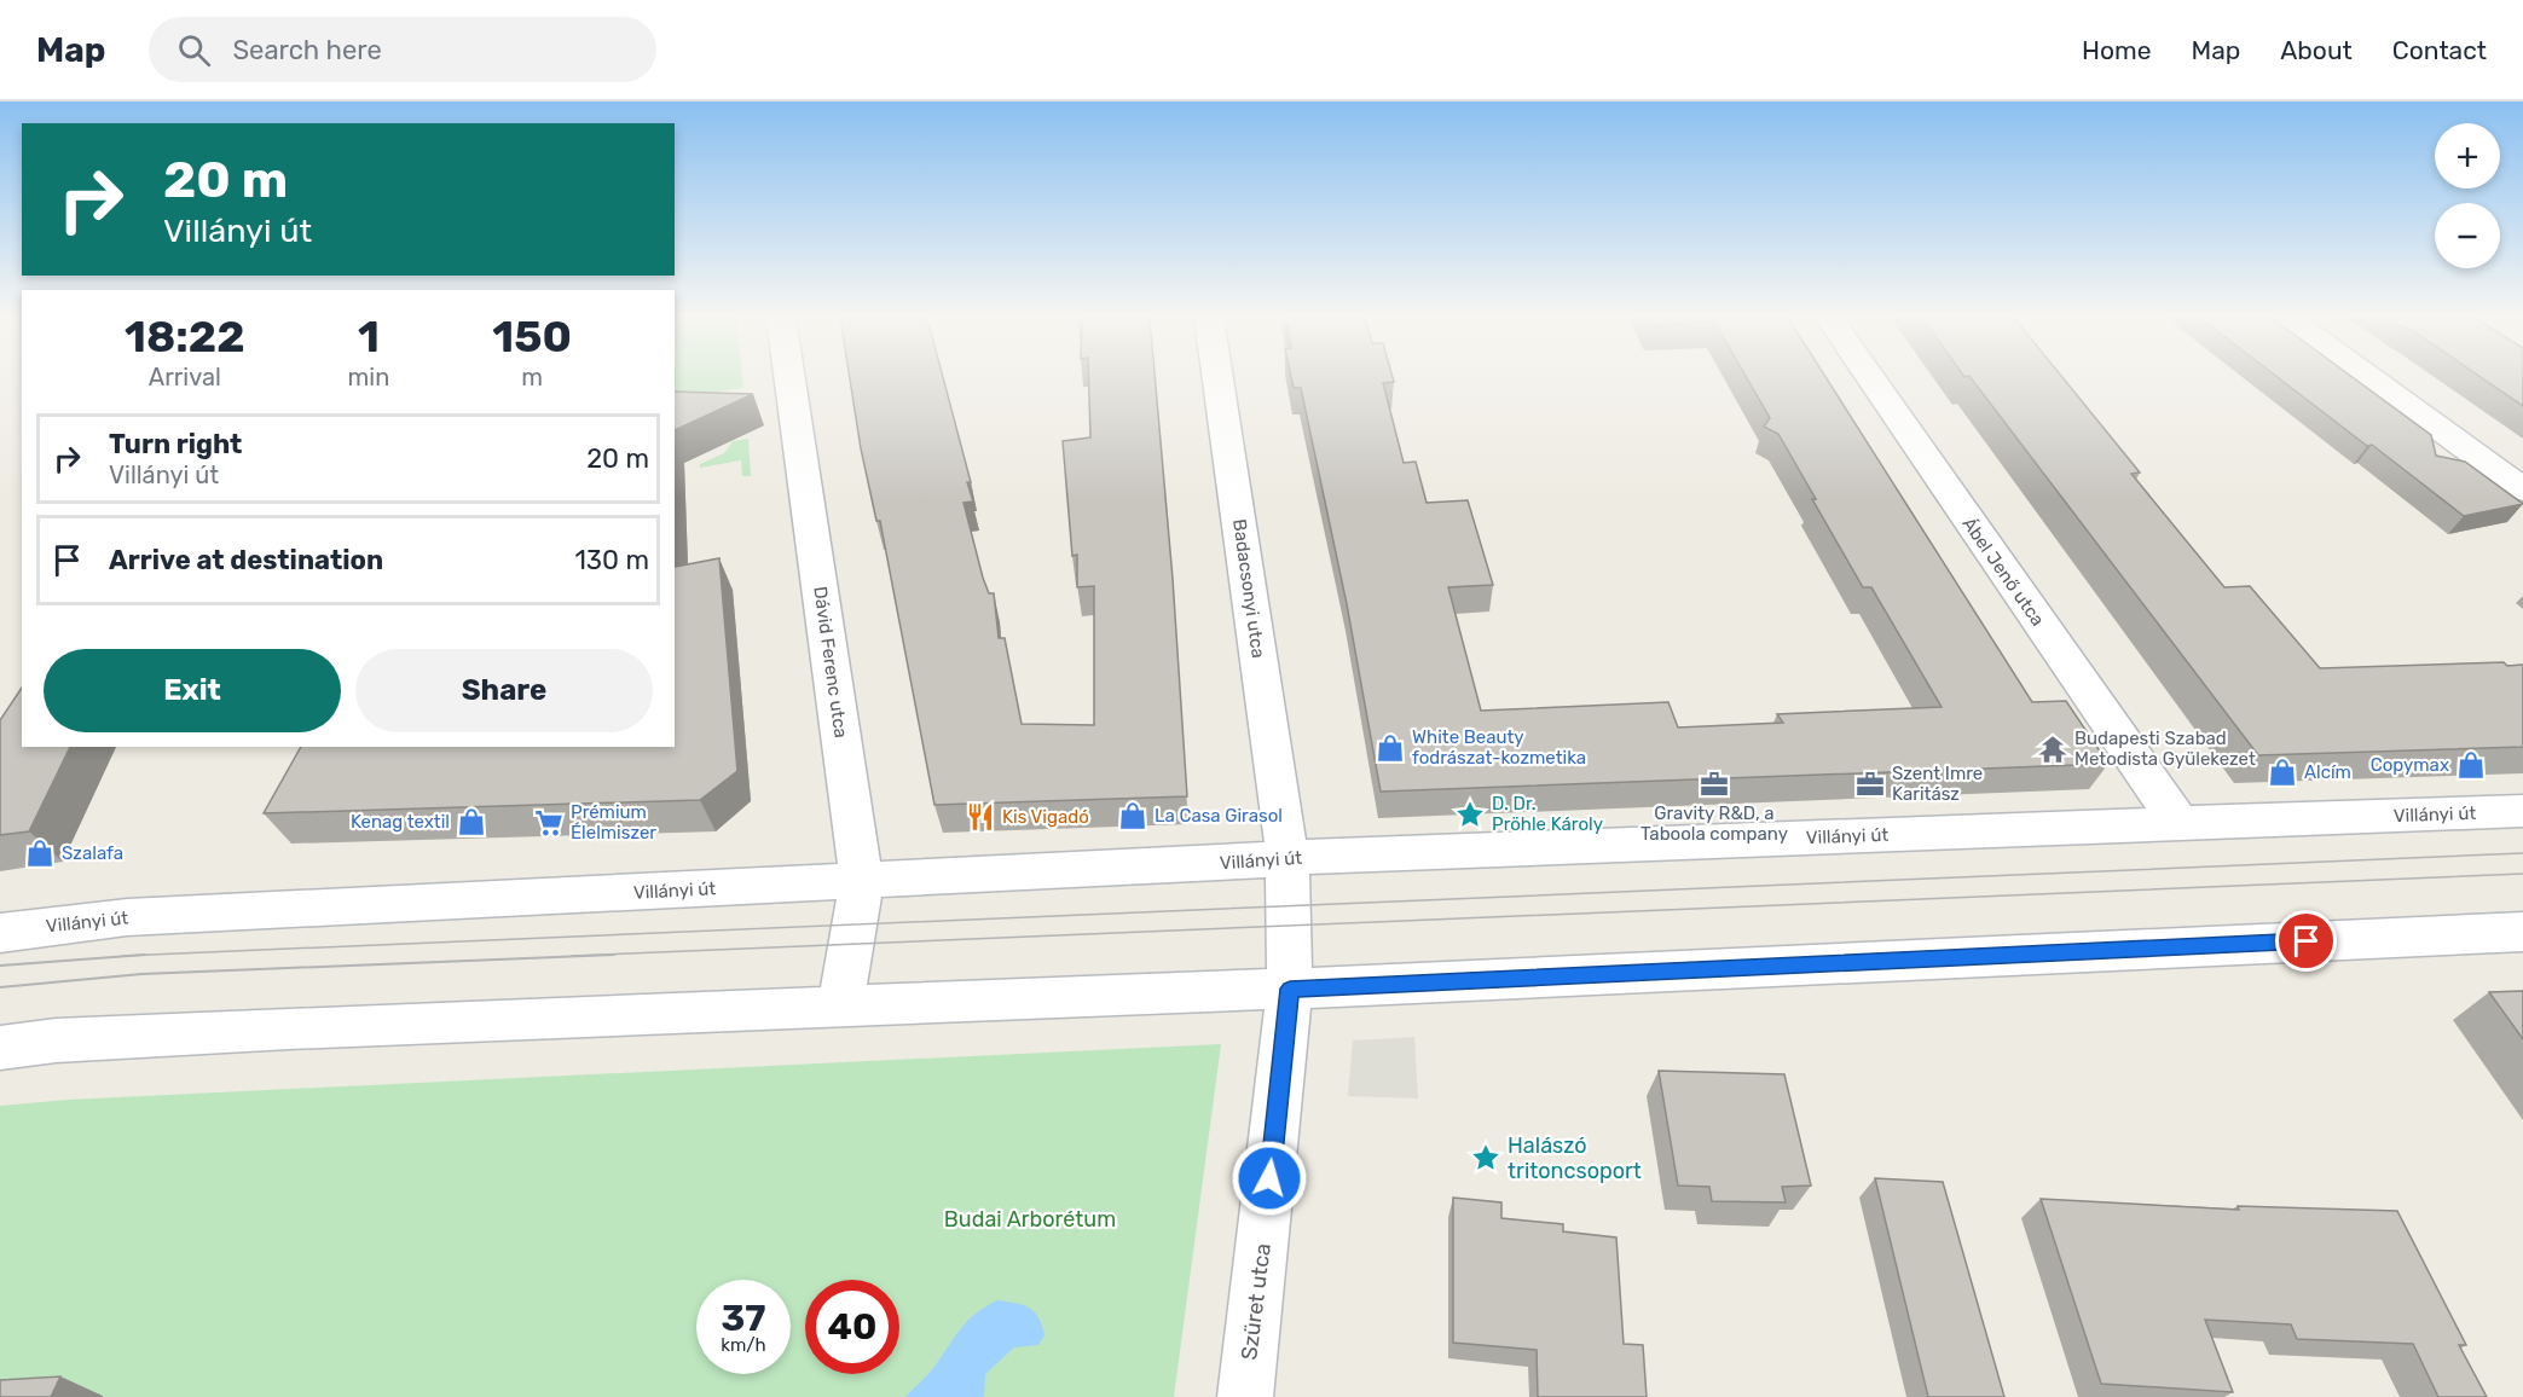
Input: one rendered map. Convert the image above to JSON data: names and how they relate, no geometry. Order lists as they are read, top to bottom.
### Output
{
  "streets": {
    "street": [
      "Ábel Jenő utca",
      "Badacsonyi utca",
      "Dávid Ferenc utca",
      "Villányi út",
      "Szüret utca"
    ]
  },
  "crossings": [
    ["Ábel Jenő utca", "Villányi út"],
    ["Badacsonyi utca", "Villányi út"],
    ["Badacsonyi utca", "Szüret utca"],
    ["Dávid Ferenc utca", "Villányi út"]
  ],
  "parks": ["Budai Arborétum"],
  "places": {
    "shop": [
      "White Beauty fodrászat-kozmetika",
      "Copymax",
      "Alcím",
      "La Casa Girasol",
      "Kenag textil",
      "Szalafa"
    ],
    "temple": ["Budapesti Szabad Metodista Gyülekezet"],
    "office": ["Gravity R&D, a Taboola company", "Szent Imre Karitász"],
    "place": ["D. Dr. Pröhle Károly", "Halászó tritoncsoport"],
    "restaurant": ["Kis Vigadó"],
    "supermarket": ["Prémium Élelmiszer"]
  },
  "page": {
    "header": "Map",
    "search": "Search here",
    "nav": [
      "Home",
      "Map",
      "About",
      "Contact"
    ],
    "map_buttons": ["+", "−"],
    "turn": ["20 m", "Villányi út"],
    "eta": [
      "18:22",
      "Arrival",
      "1",
      "min",
      "150",
      "m"
    ],
    "list": [
      {
        "name": "Turn right",
        "note": "Villányi út",
        "value": "20 m"
      },
      {
        "name": "Arrive at destination",
        "value": "130 m"
      }
    ],
    "buttons": ["Exit", "Share"],
    "speed": "37 km/h",
    "limit": "40"
  }
}
